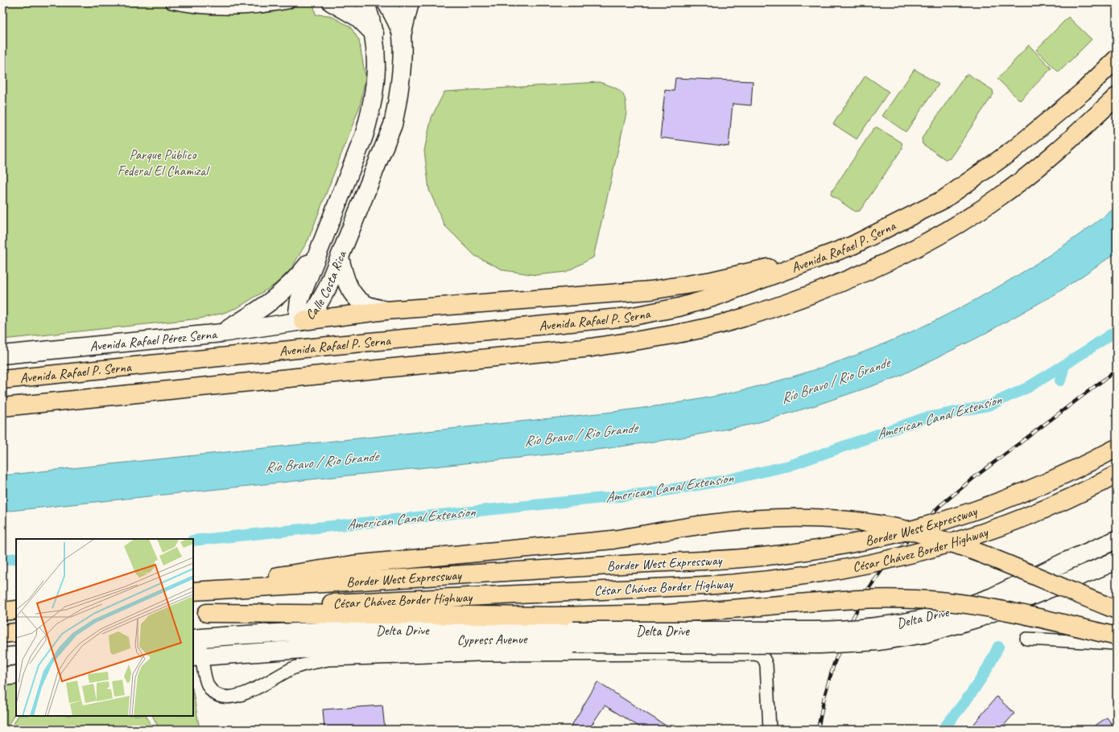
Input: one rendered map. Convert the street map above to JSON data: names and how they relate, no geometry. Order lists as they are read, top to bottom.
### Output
{
  "streets": {
    "highway": ["Avenida Rafael P. Serna", "Border West Expressway", "César Chávez Border Highway"],
    "main road": ["Calle Costa Rica", "Avenida Rafael Pérez Serna", "Delta Drive"],
    "street": ["Cypress Avenue"]
  },
  "crossings": [
    ["Calle Costa Rica", "Avenida Rafael Pérez Serna"],
    ["Delta Drive", "Cypress Avenue"]
  ],
  "water": ["Río Bravo / Rio Grande", "American Canal Extension"],
  "parks": ["Parque Público Federal El Chamizal"]
}
